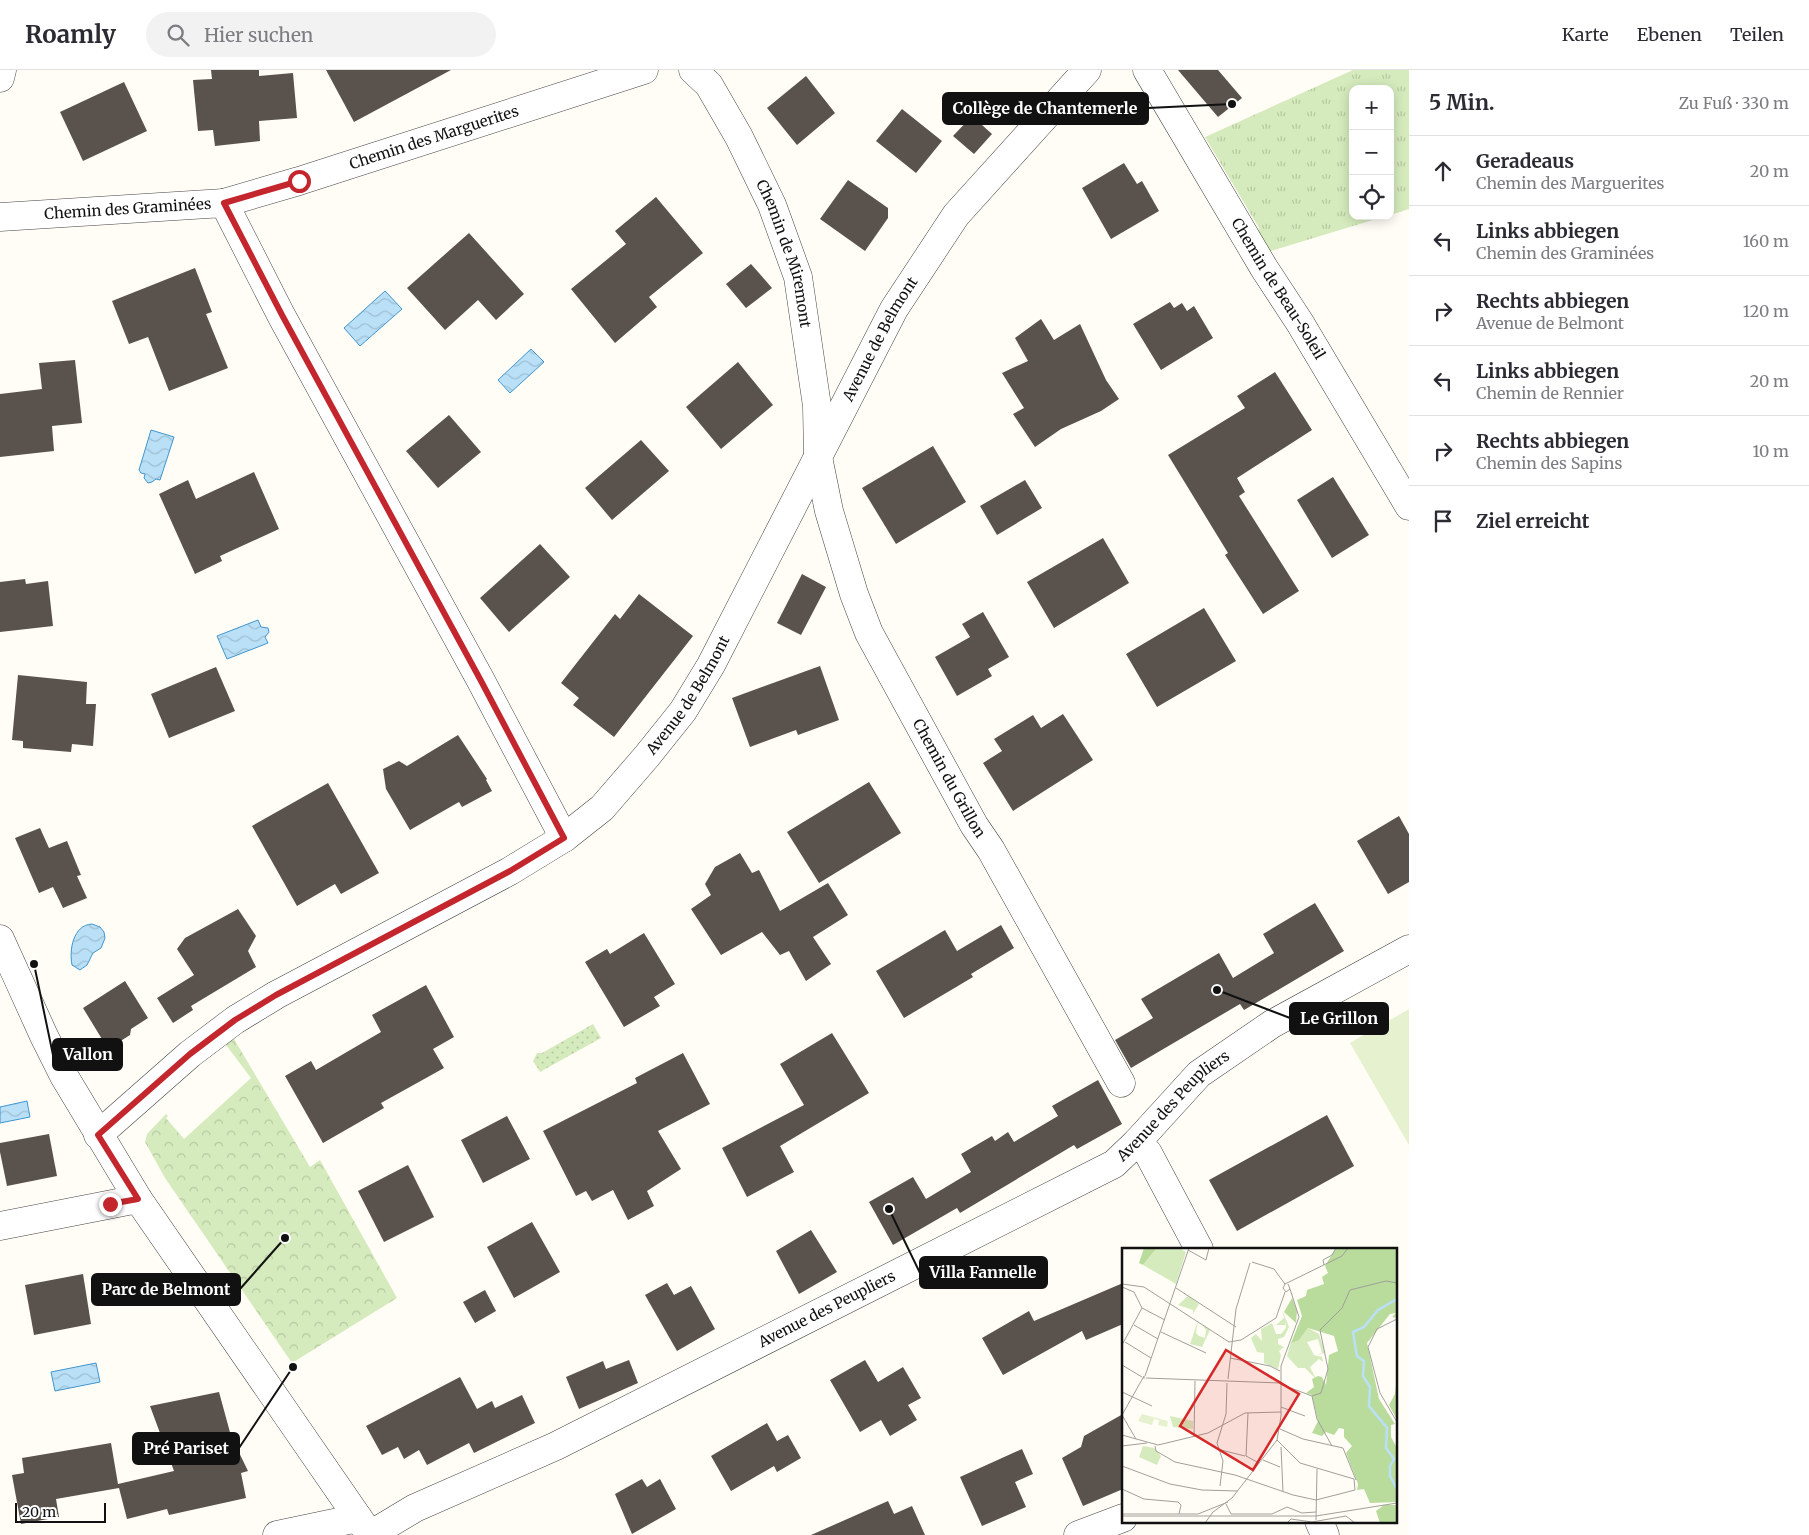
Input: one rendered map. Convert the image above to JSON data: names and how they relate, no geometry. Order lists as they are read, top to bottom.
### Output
{
  "streets": {
    "street": [
      "Chemin des Marguerites",
      "Chemin des Graminées",
      "Chemin de Miremont",
      "Chemin de Beau-Soleil",
      "Avenue de Belmont",
      "Chemin du Grillon",
      "Avenue des Peupliers"
    ]
  },
  "crossings": [
    ["Chemin des Marguerites", "Chemin des Graminées"],
    ["Chemin des Graminées", "Avenue de Belmont"],
    ["Chemin de Miremont", "Avenue de Belmont"],
    ["Chemin de Miremont", "Chemin du Grillon"],
    ["Avenue de Belmont", "Chemin du Grillon"]
  ],
  "places": [
    "Collège de Chantemerle",
    "Vallon",
    "Le Grillon",
    "Villa Fannelle",
    "Parc de Belmont",
    "Pré Pariset"
  ],
  "scale_bar": "20 m",
  "page": {
    "header": "Roamly",
    "search": "Hier suchen",
    "nav": ["Karte", "Ebenen", "Teilen"],
    "heading": ["5 Min.", "Zu Fuß · 330 m"],
    "map_buttons": ["+", "−"],
    "list": [
      ["Geradeaus", "Chemin des Marguerites", "20 m"],
      ["Links abbiegen", "Chemin des Graminées", "160 m"],
      ["Rechts abbiegen", "Avenue de Belmont", "120 m"],
      ["Links abbiegen", "Chemin de Rennier", "20 m"],
      ["Rechts abbiegen", "Chemin des Sapins", "10 m"],
      "Ziel erreicht"
    ],
    "scale": "20 m"
  }
}
